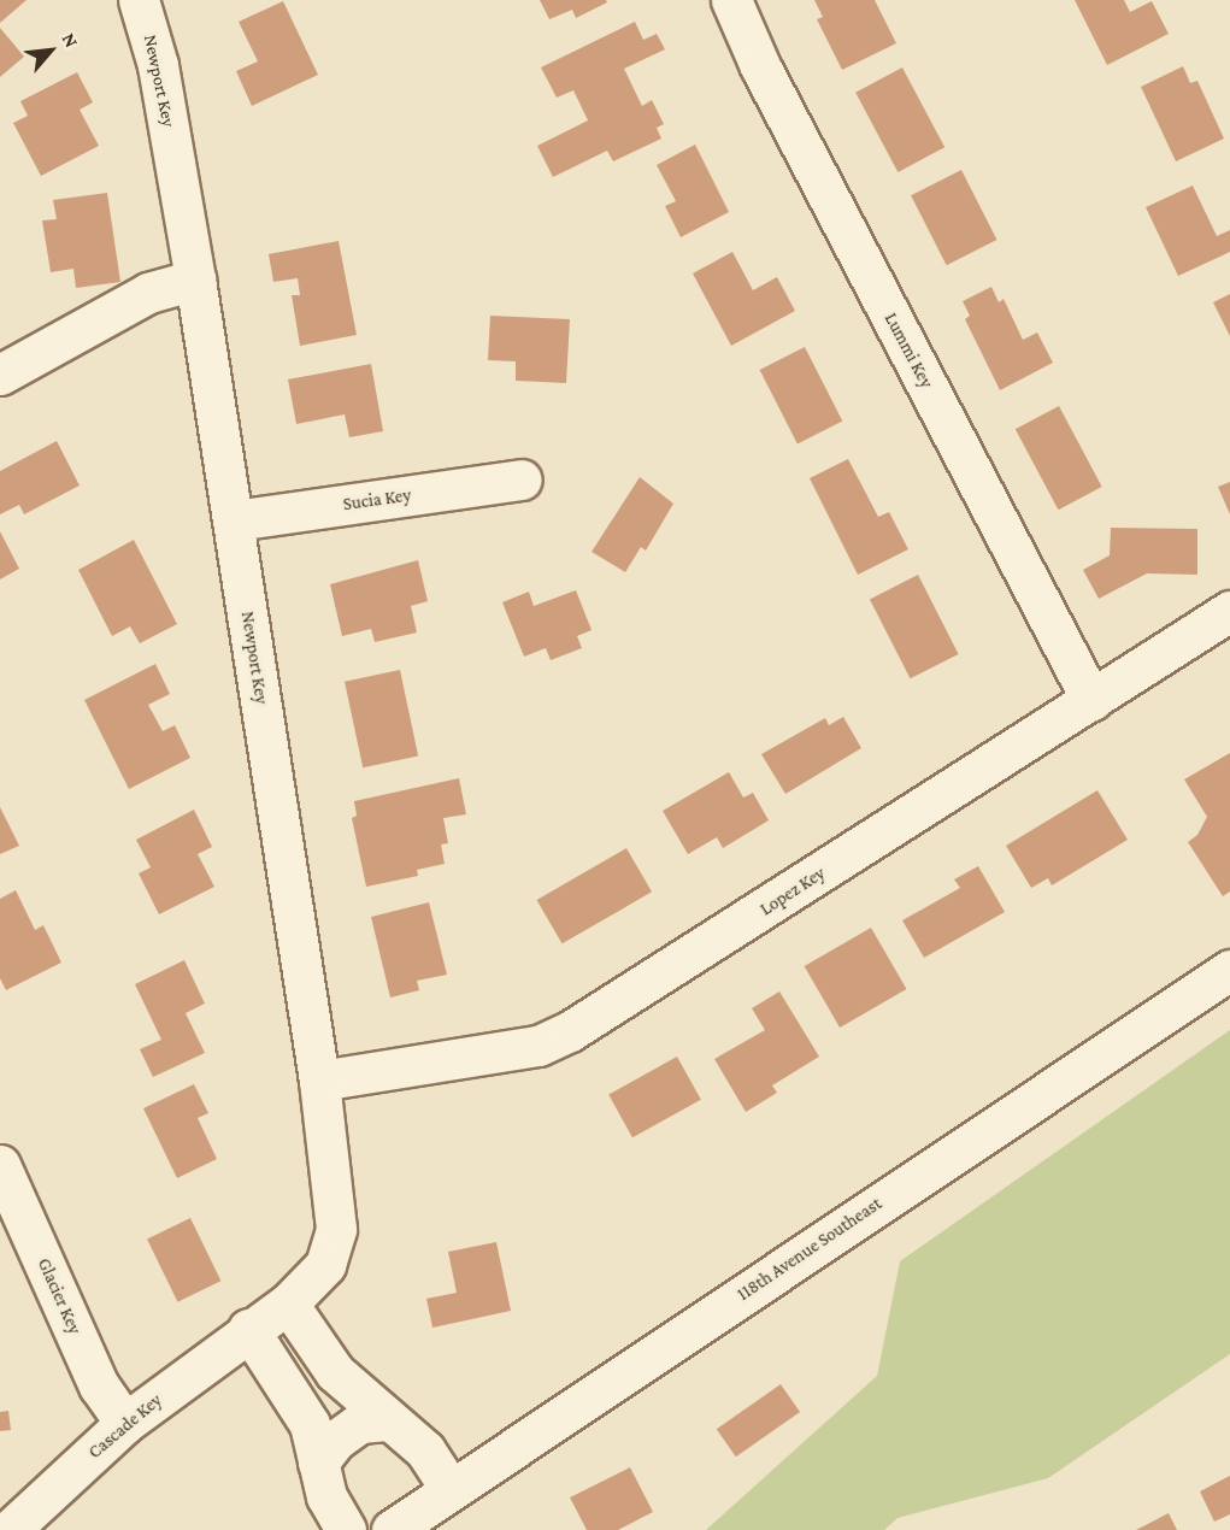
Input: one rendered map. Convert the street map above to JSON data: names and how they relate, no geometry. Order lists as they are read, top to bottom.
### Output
{
  "streets": {
    "street": [
      "Newport Key",
      "Lummi Key",
      "Sucia Key",
      "Lopez Key",
      "118th Avenue Southeast",
      "Glacier Key",
      "Cascade Key"
    ]
  },
  "crossings": [
    ["Newport Key", "Sucia Key"],
    ["Newport Key", "Lopez Key"],
    ["Newport Key", "Cascade Key"],
    ["Lummi Key", "Lopez Key"],
    ["Glacier Key", "Cascade Key"]
  ],
  "north": "top right"
}
